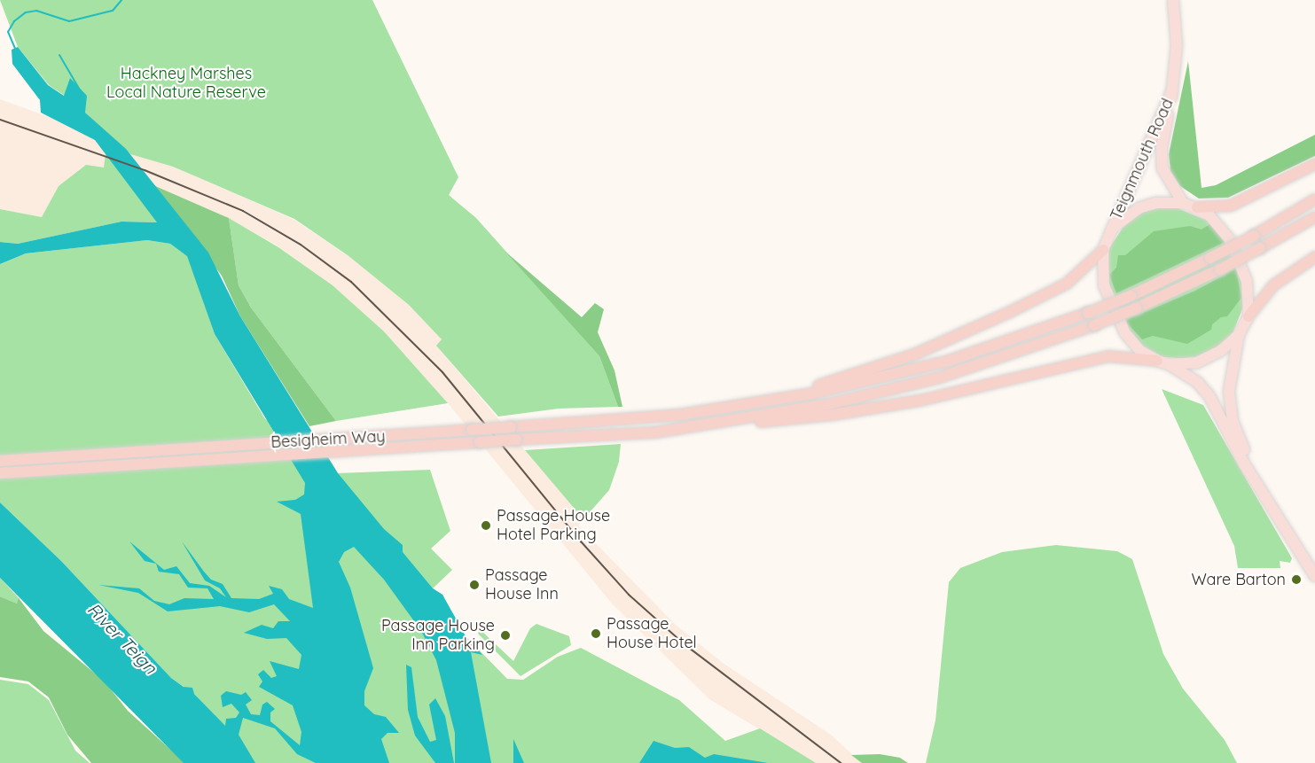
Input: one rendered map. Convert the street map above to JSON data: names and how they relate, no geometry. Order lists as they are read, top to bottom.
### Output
{
  "streets": {
    "highway": ["Besigheim Way"],
    "main road": ["Teignmouth Road"]
  },
  "water": ["River Teign"],
  "parks": ["Hackney Marshes Local Nature Reserve"],
  "places": [
    "Passage House Hotel Parking",
    "Ware Barton",
    "Passage House Inn",
    "Passage House Hotel",
    "Passage House Inn Parking"
  ]
}
